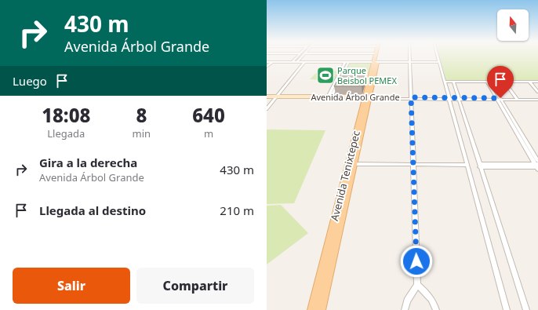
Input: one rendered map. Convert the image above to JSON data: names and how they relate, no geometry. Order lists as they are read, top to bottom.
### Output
{
  "streets": {
    "main road": ["Avenida Tenixtepec"],
    "street": ["Avenida Árbol Grande"]
  },
  "crossings": [
    ["Avenida Árbol Grande", "Avenida Tenixtepec"]
  ],
  "places": {
    "sports": ["Parque Beisbol PEMEX"]
  },
  "north": "top",
  "page": {
    "turn": ["430 m", "Avenida Árbol Grande"],
    "then": "Luego",
    "eta": [
      "18:08",
      "Llegada",
      "8",
      "min",
      "640",
      "m"
    ],
    "list": [
      {
        "name": "Gira a la derecha",
        "note": "Avenida Árbol Grande",
        "value": "430 m"
      },
      {
        "name": "Llegada al destino",
        "value": "210 m"
      }
    ],
    "buttons": ["Salir", "Compartir"]
  }
}
